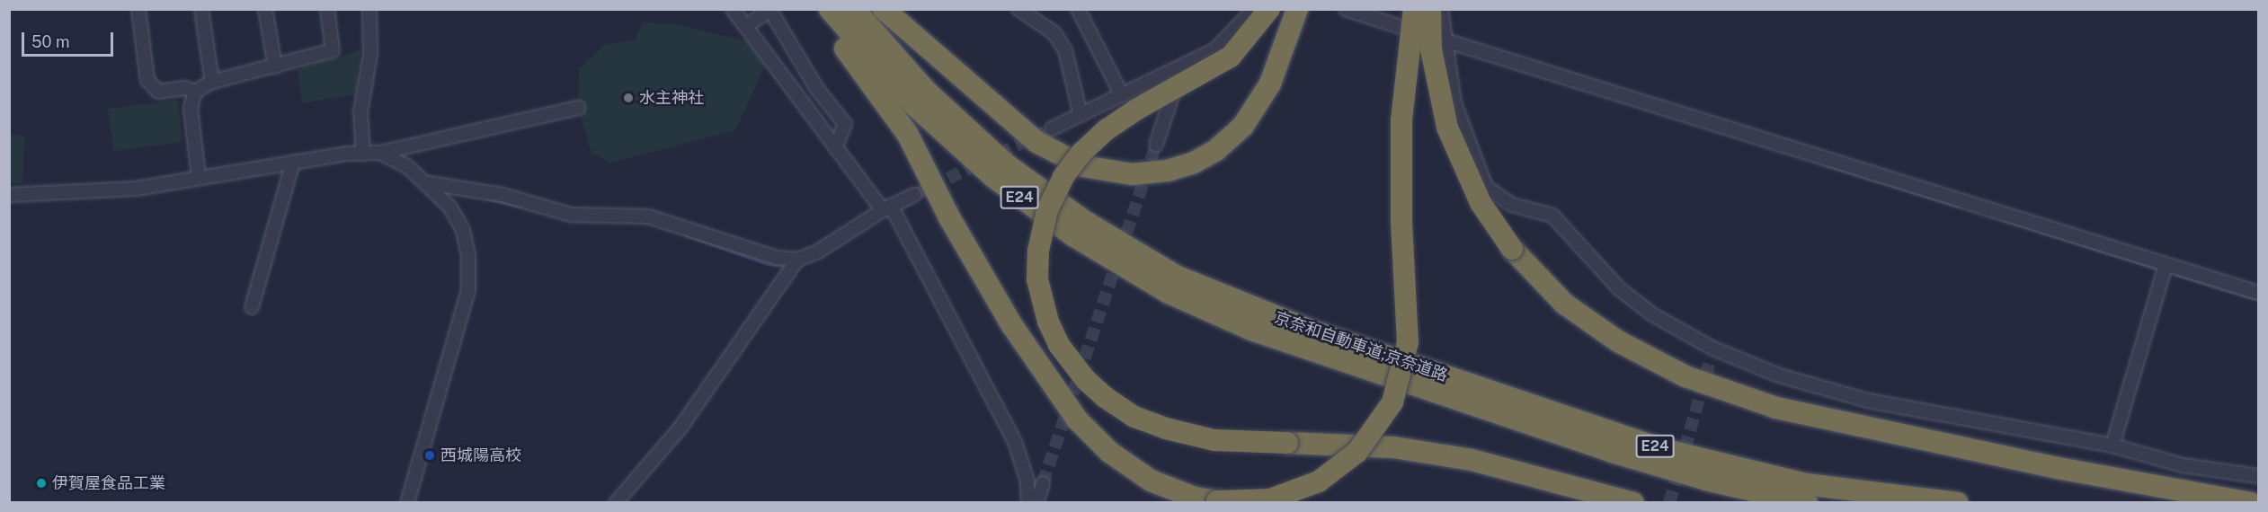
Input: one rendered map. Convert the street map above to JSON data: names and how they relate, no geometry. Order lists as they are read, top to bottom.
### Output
{
  "streets": {
    "highway": ["E24", "京奈和自動車道;京奈道路"]
  },
  "places": ["水主神社", "西城陽高校", "伊賀屋食品工業"],
  "scale_bar": "50 m"
}
